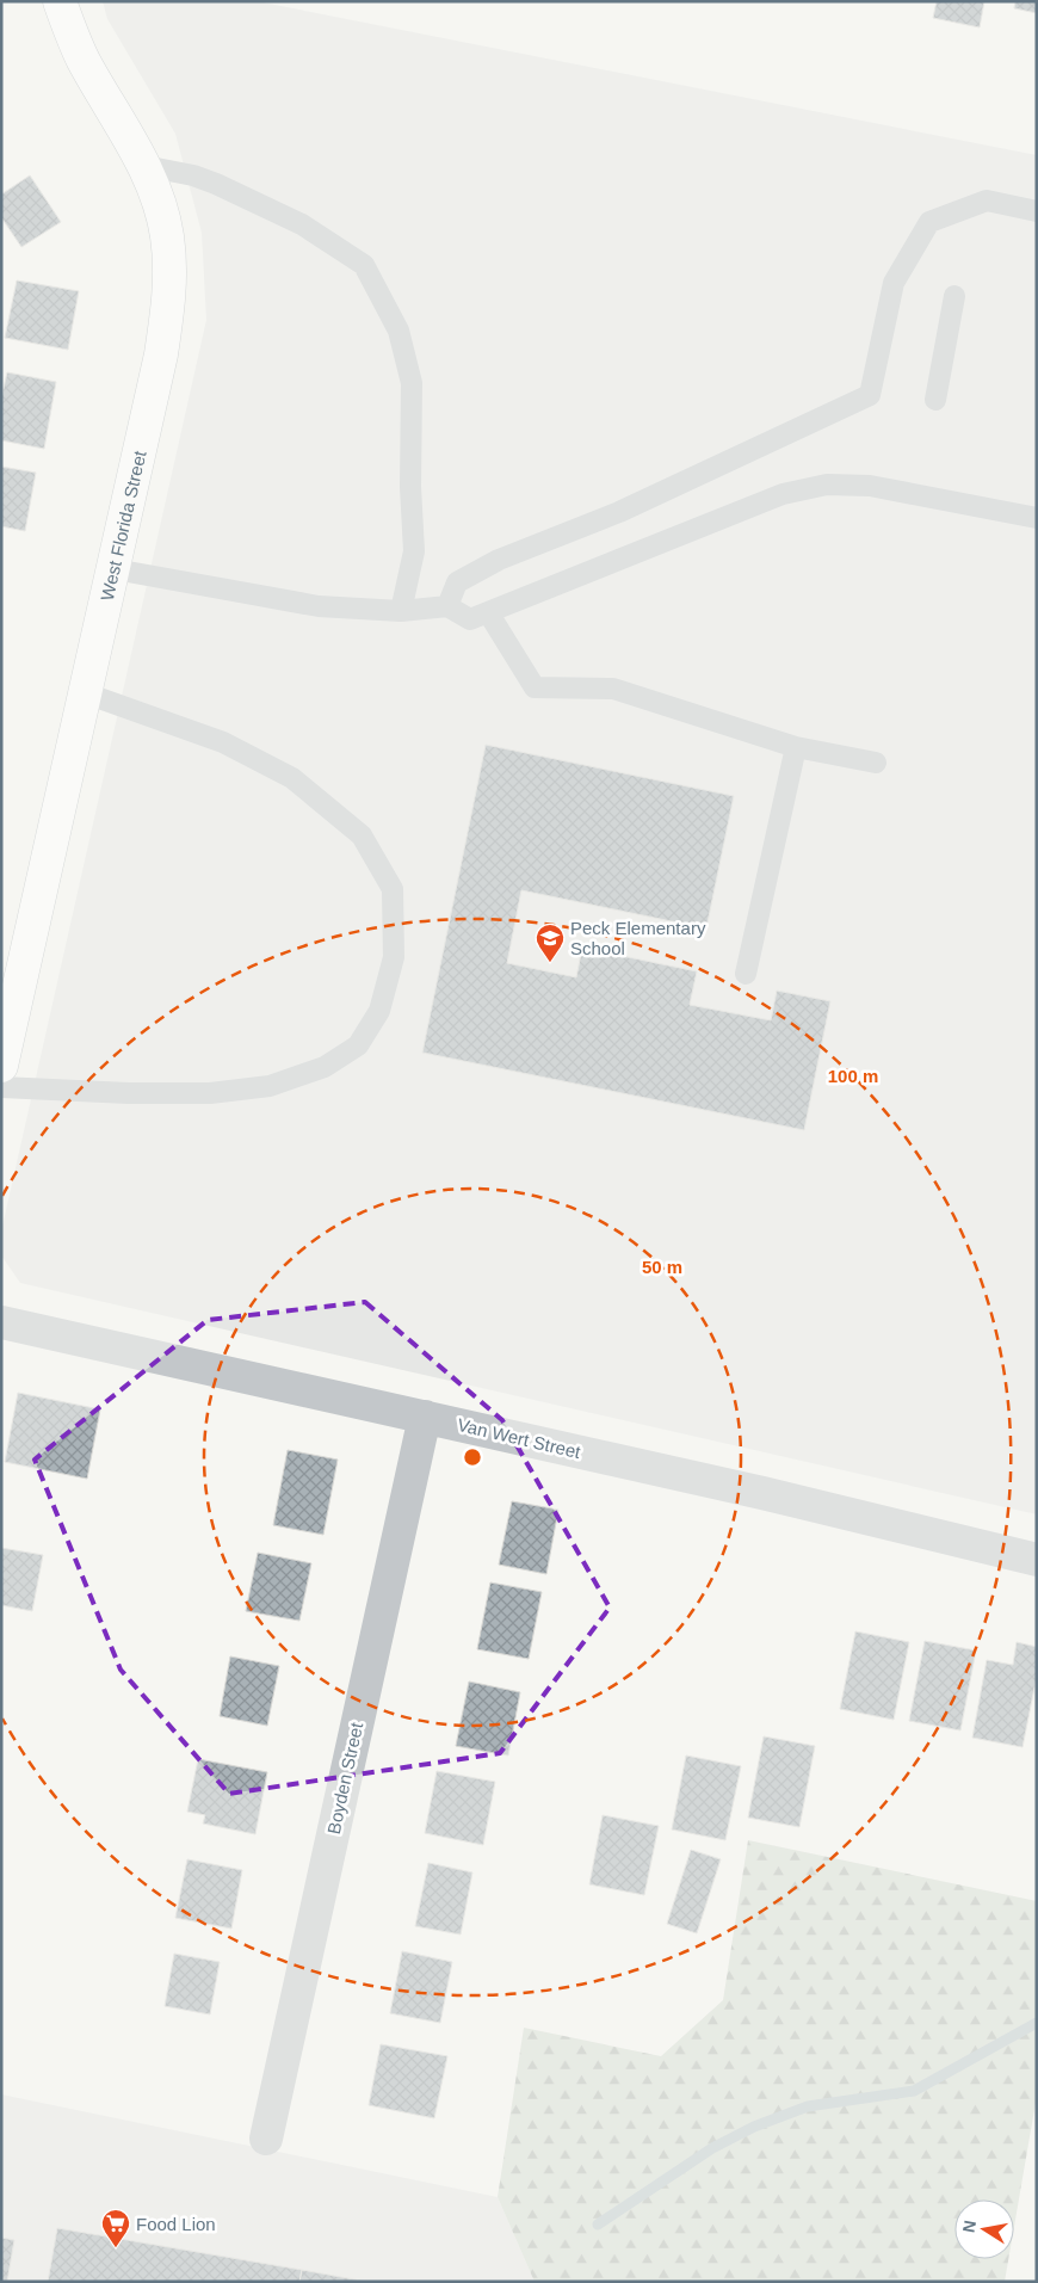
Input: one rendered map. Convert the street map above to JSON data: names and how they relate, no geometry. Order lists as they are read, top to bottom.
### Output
{
  "streets": {
    "main road": ["West Florida Street"],
    "street": ["Van Wert Street", "Boyden Street"]
  },
  "crossings": [
    ["Van Wert Street", "Boyden Street"]
  ],
  "places": {
    "school or university": ["Peck Elementary School"],
    "supermarket": ["Food Lion"]
  },
  "north": "left",
  "rings": ["100 m", "50 m"]
}
